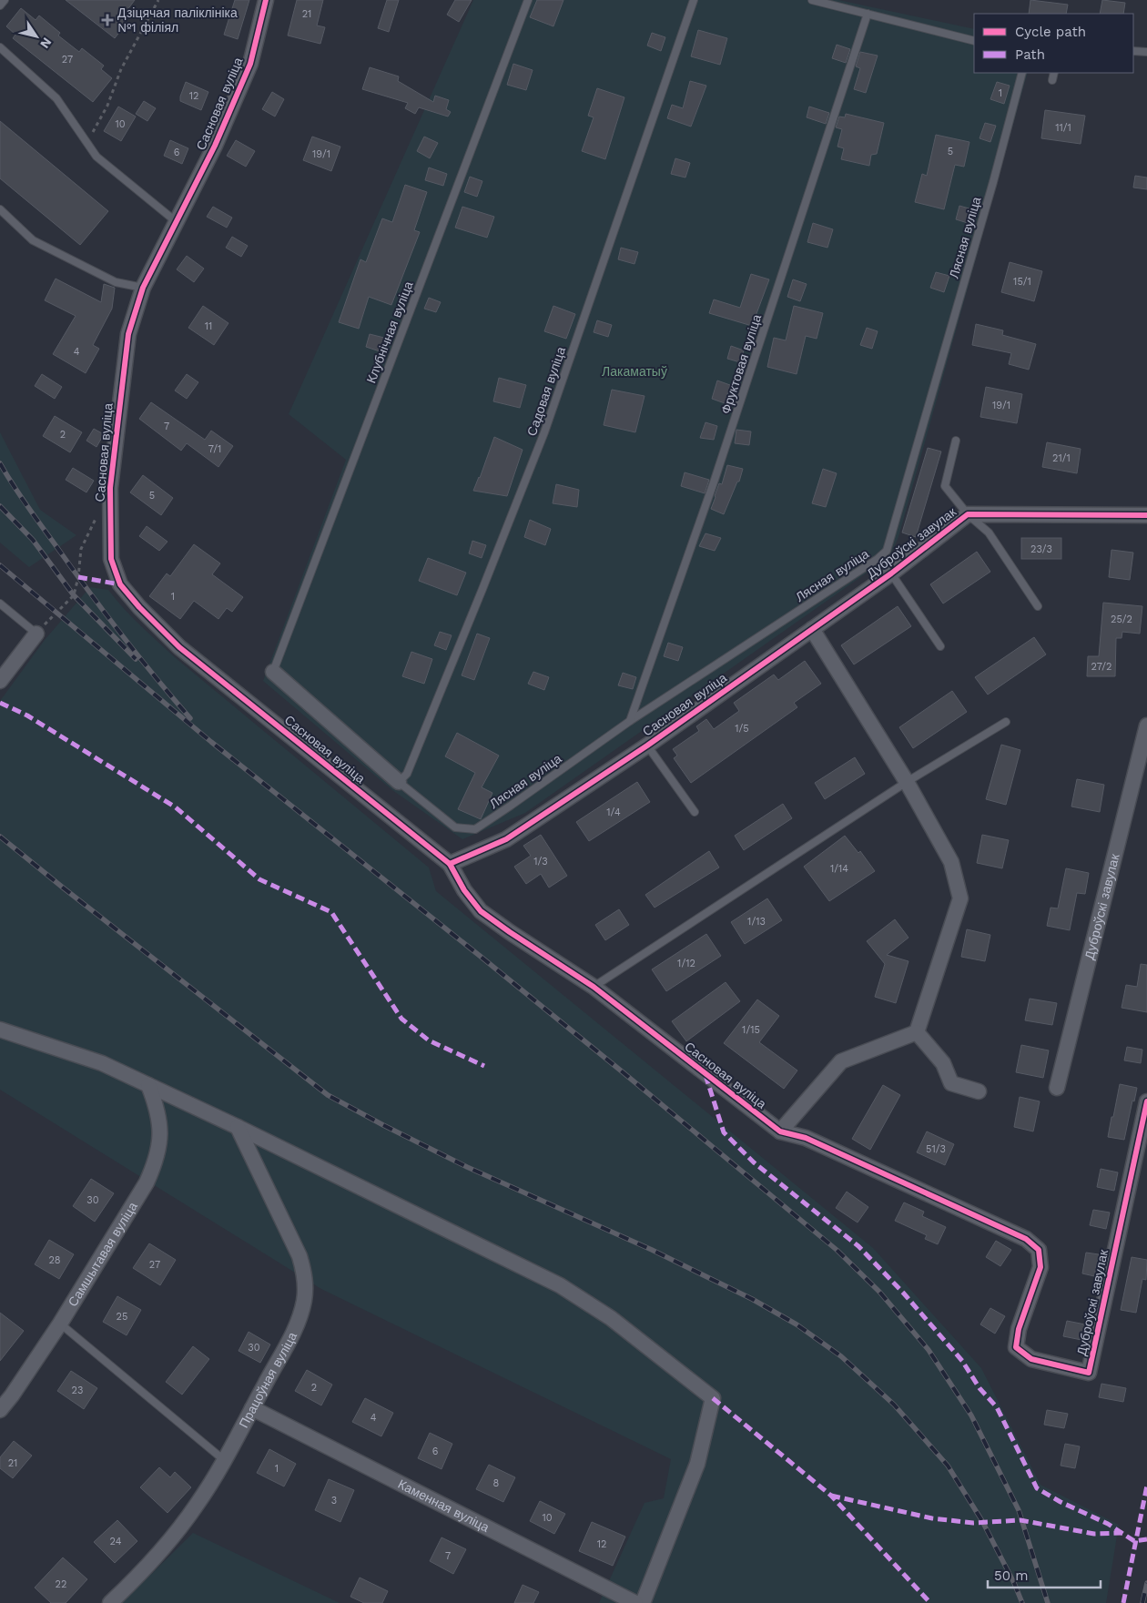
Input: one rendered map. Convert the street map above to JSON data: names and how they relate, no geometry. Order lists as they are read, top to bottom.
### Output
{
  "streets": {
    "street": [
      "Сасновая вуліца",
      "Дуброўскі завулак",
      "Самшытавая вуліца",
      "Працоўная вуліца",
      "Каменная вуліца"
    ],
    "lane": [
      "Лясная вуліца",
      "Клубнічная вуліца",
      "Фруктовая вуліца",
      "Садовая вуліца"
    ]
  },
  "crossings": [
    ["Сасновая вуліца", "Дуброўскі завулак"],
    ["Лясная вуліца", "Фруктовая вуліца"],
    ["Лясная вуліца", "Садовая вуліца"],
    ["Працоўная вуліца", "Каменная вуліца"]
  ],
  "parks": ["Лакаматыў"],
  "places": {
    "health": ["Дзіцячая паліклініка №1 філіял"]
  },
  "house_numbers": [
    "21",
    "27",
    "1",
    "12",
    "10",
    "11/1",
    "5",
    "6",
    "19/1",
    "15/1",
    "11",
    "4",
    "19/1",
    "7",
    "2",
    "7/1",
    "21/1",
    "5",
    "23/3",
    "1",
    "25/2",
    "27/2",
    "1/5",
    "1/4",
    "1/3",
    "1/14",
    "1/13",
    "1/12",
    "1/15",
    "51/3",
    "30",
    "28",
    "27",
    "25",
    "30",
    "2",
    "23",
    "4",
    "6",
    "21",
    "1",
    "8",
    "3",
    "10",
    "24",
    "12",
    "7",
    "22"
  ],
  "legend": ["Cycle path", "Path"],
  "scale_bar": "50 m",
  "north": "bottom right"
}
